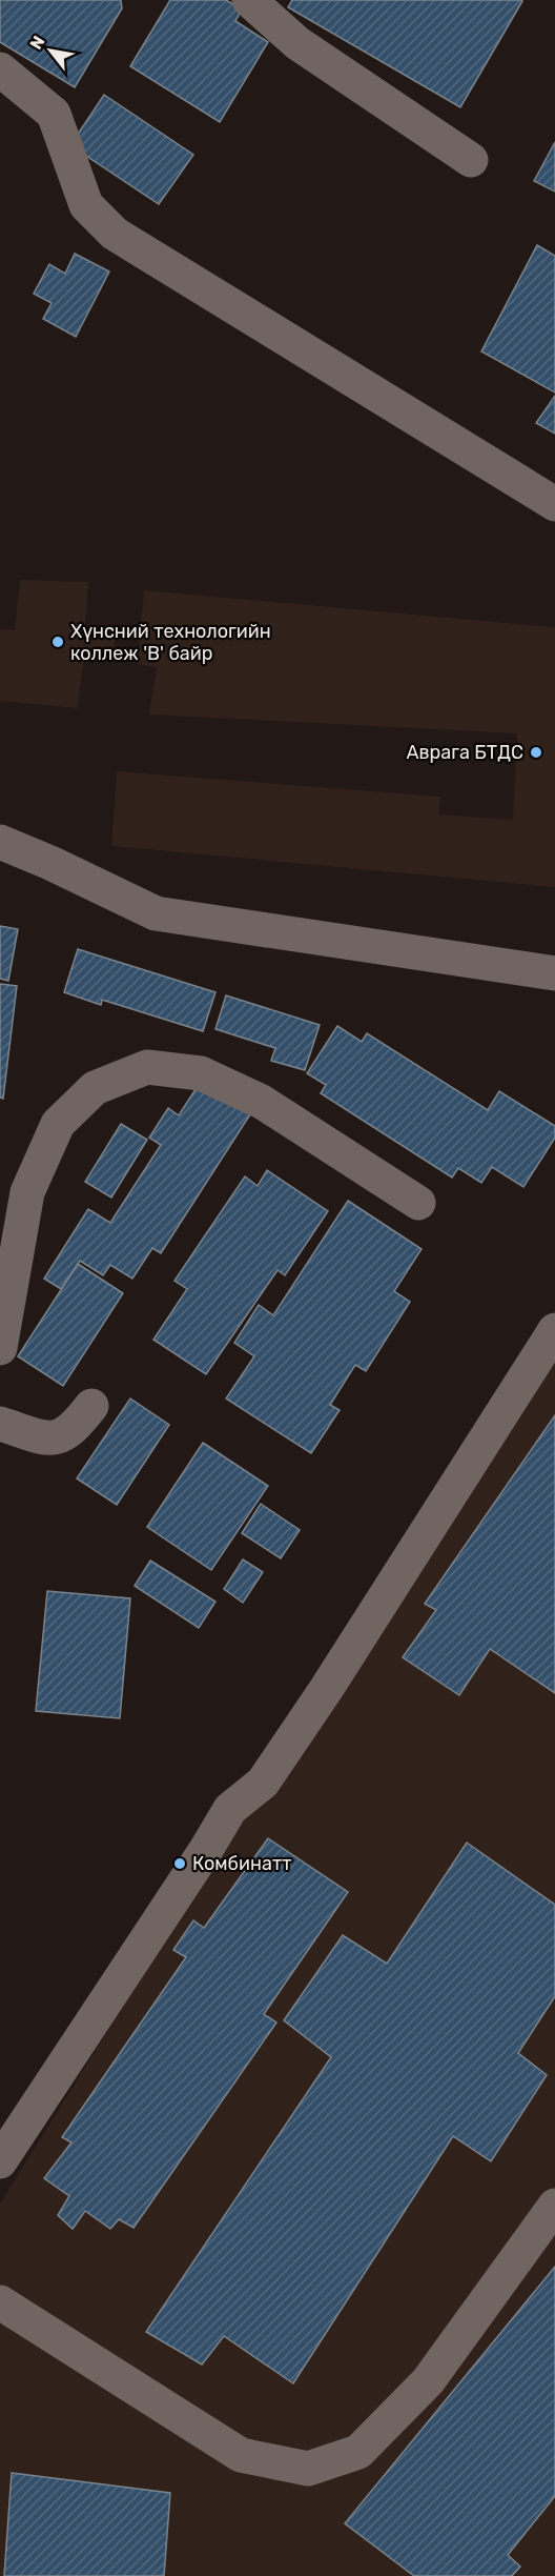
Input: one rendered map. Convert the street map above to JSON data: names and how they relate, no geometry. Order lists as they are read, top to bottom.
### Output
{
  "places": ["Хүнсний технологийн коллеж 'B' байр", "Аврага БТДС", "Комбинатт"],
  "north": "top left"
}
